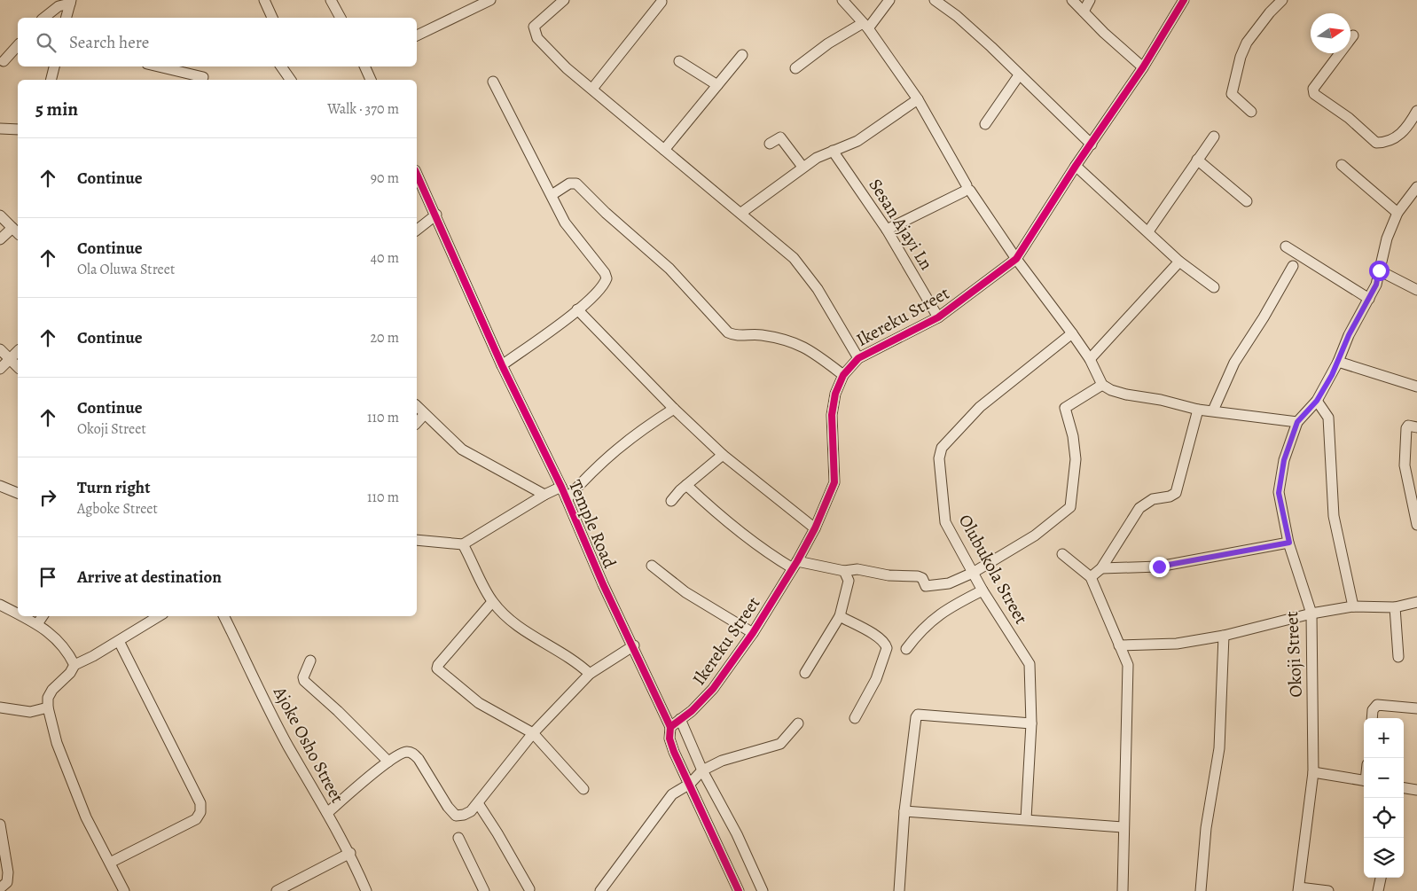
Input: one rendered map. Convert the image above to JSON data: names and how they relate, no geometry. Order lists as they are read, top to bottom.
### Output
{
  "streets": {
    "street": [
      "Sesan Ajayi Ln",
      "Ikereku Street",
      "Temple Road",
      "Olubukola Street",
      "Okoji Street",
      "Ajoke Osho Street"
    ]
  },
  "crossings": [
    ["Sesan Ajayi Ln", "Ikereku Street"],
    ["Ikereku Street", "Temple Road"]
  ],
  "north": "right",
  "page": {
    "search": "Search here",
    "heading": ["5 min", "Walk · 370 m"],
    "list": [
      ["Continue", "90 m"],
      ["Continue", "Ola Oluwa Street", "40 m"],
      ["Continue", "20 m"],
      ["Continue", "Okoji Street", "110 m"],
      ["Turn right", "Agboke Street", "110 m"],
      "Arrive at destination"
    ],
    "map_buttons": ["+", "−"]
  }
}
